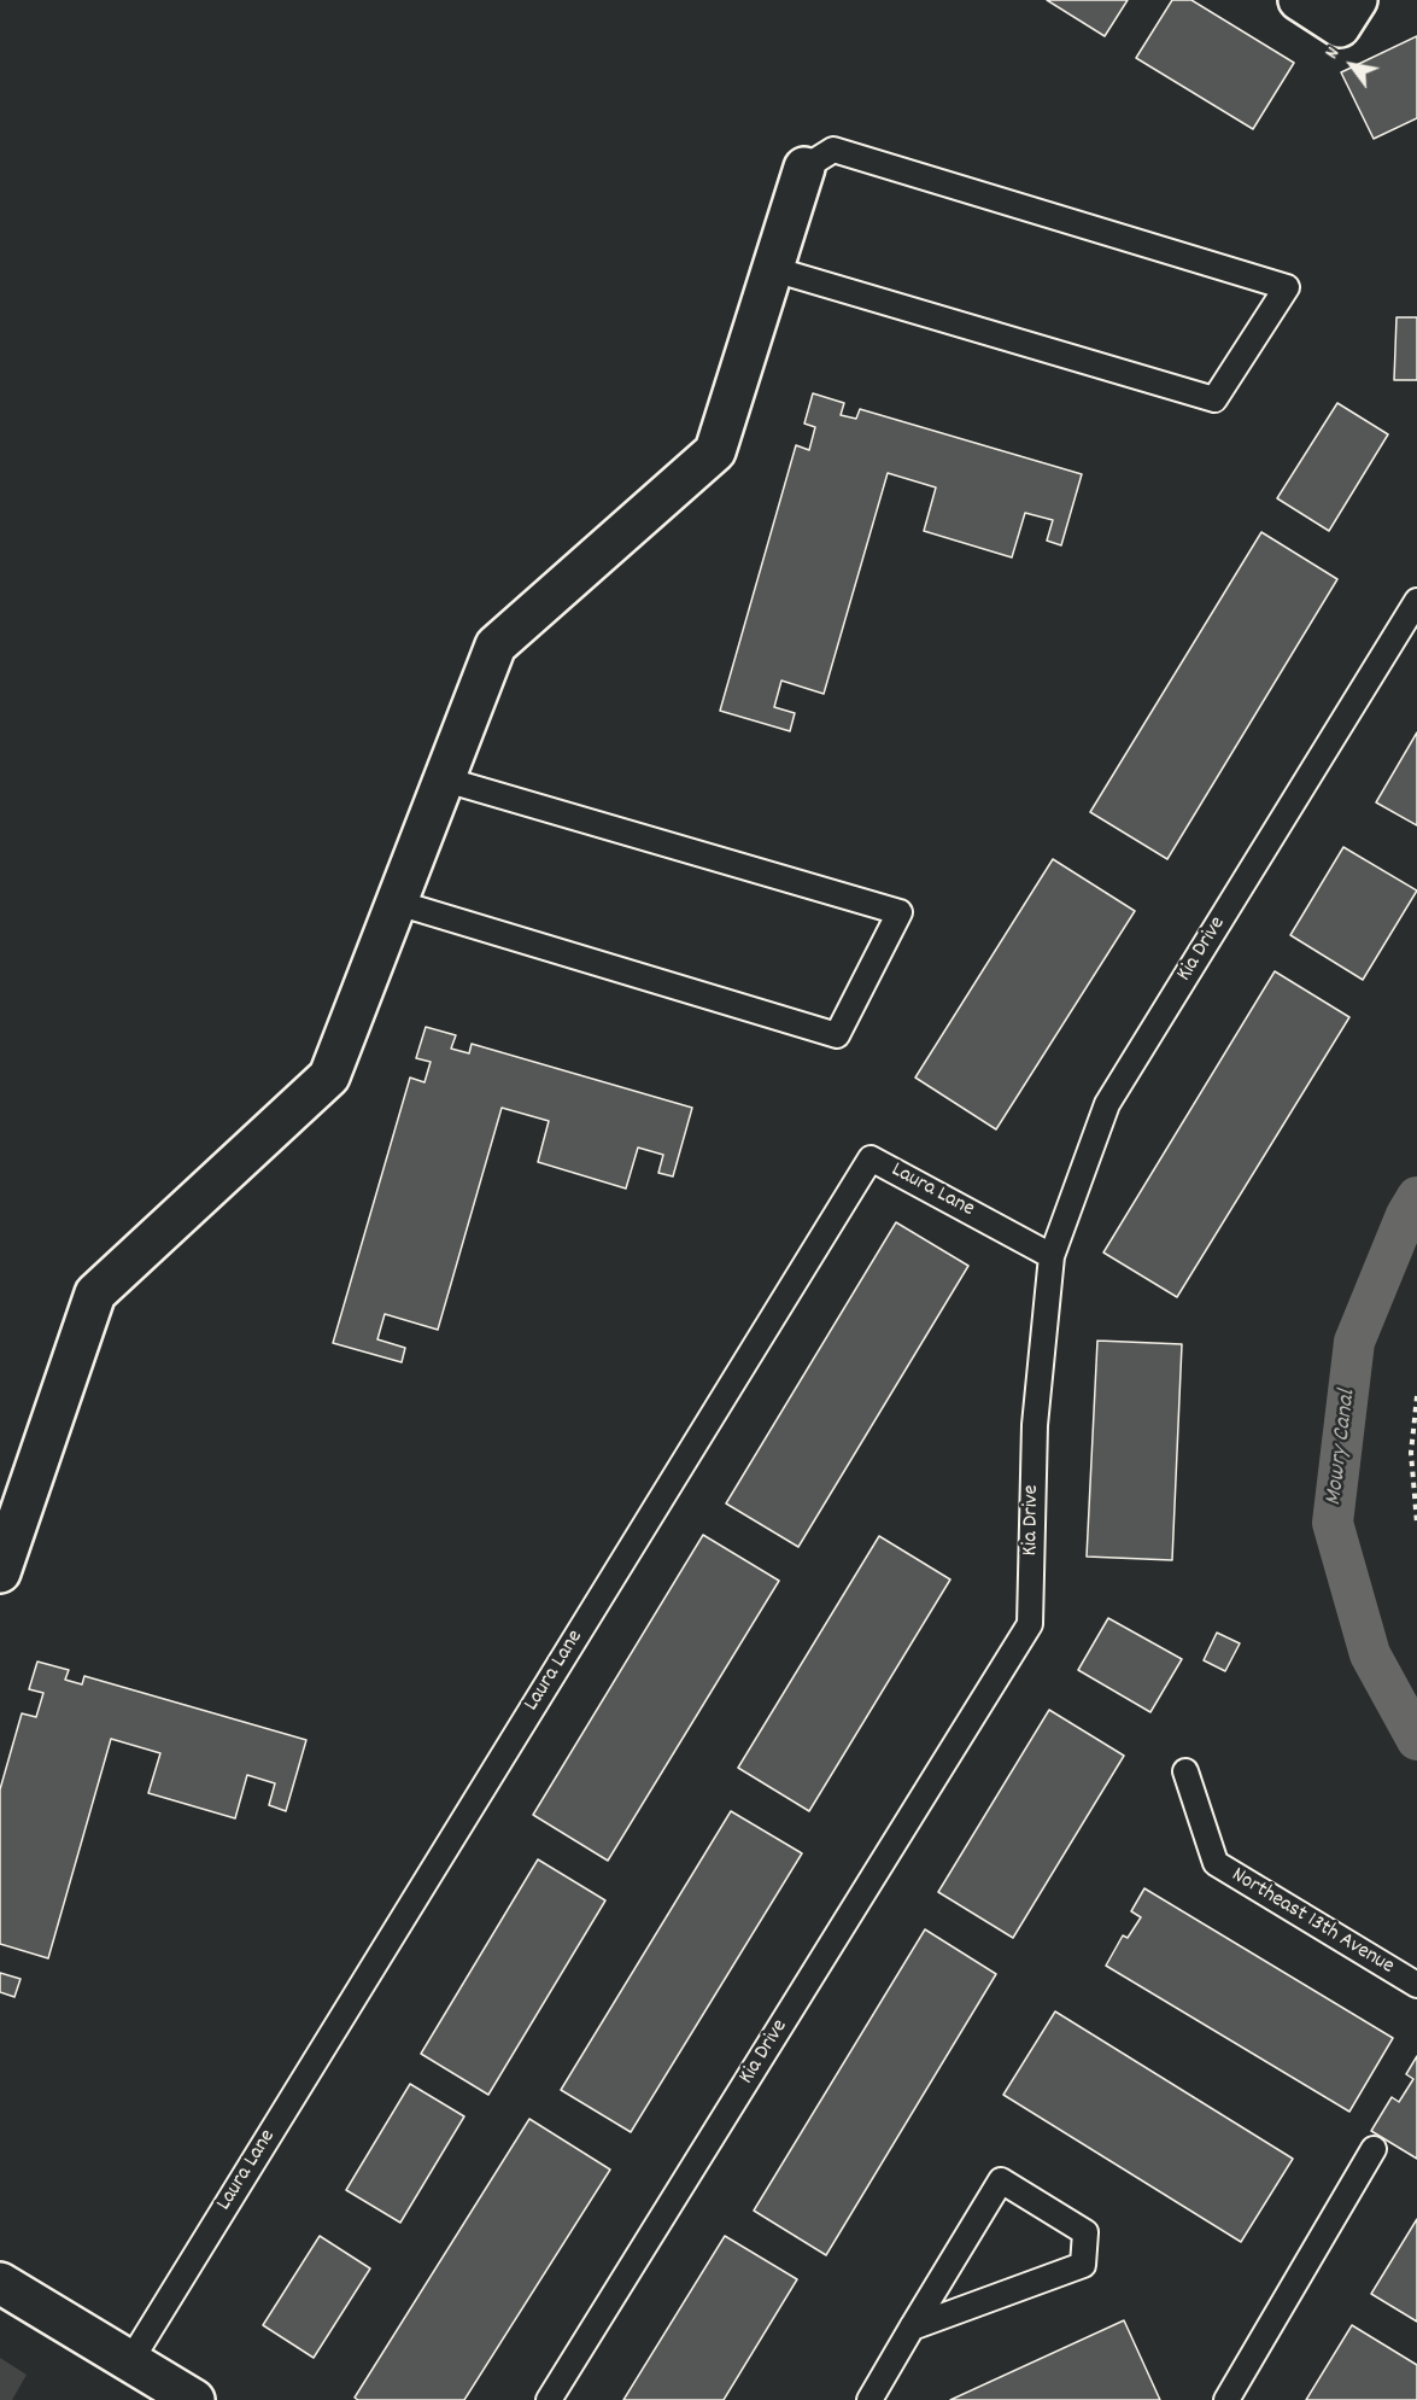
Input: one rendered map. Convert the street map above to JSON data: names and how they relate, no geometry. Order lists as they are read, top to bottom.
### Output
{
  "streets": {
    "lane": ["Kia Drive", "Laura Lane", "Northeast 13th Avenue"]
  },
  "crossings": [
    ["Kia Drive", "Laura Lane"]
  ],
  "water": ["Mowry Canal"],
  "north": "top left"
}
